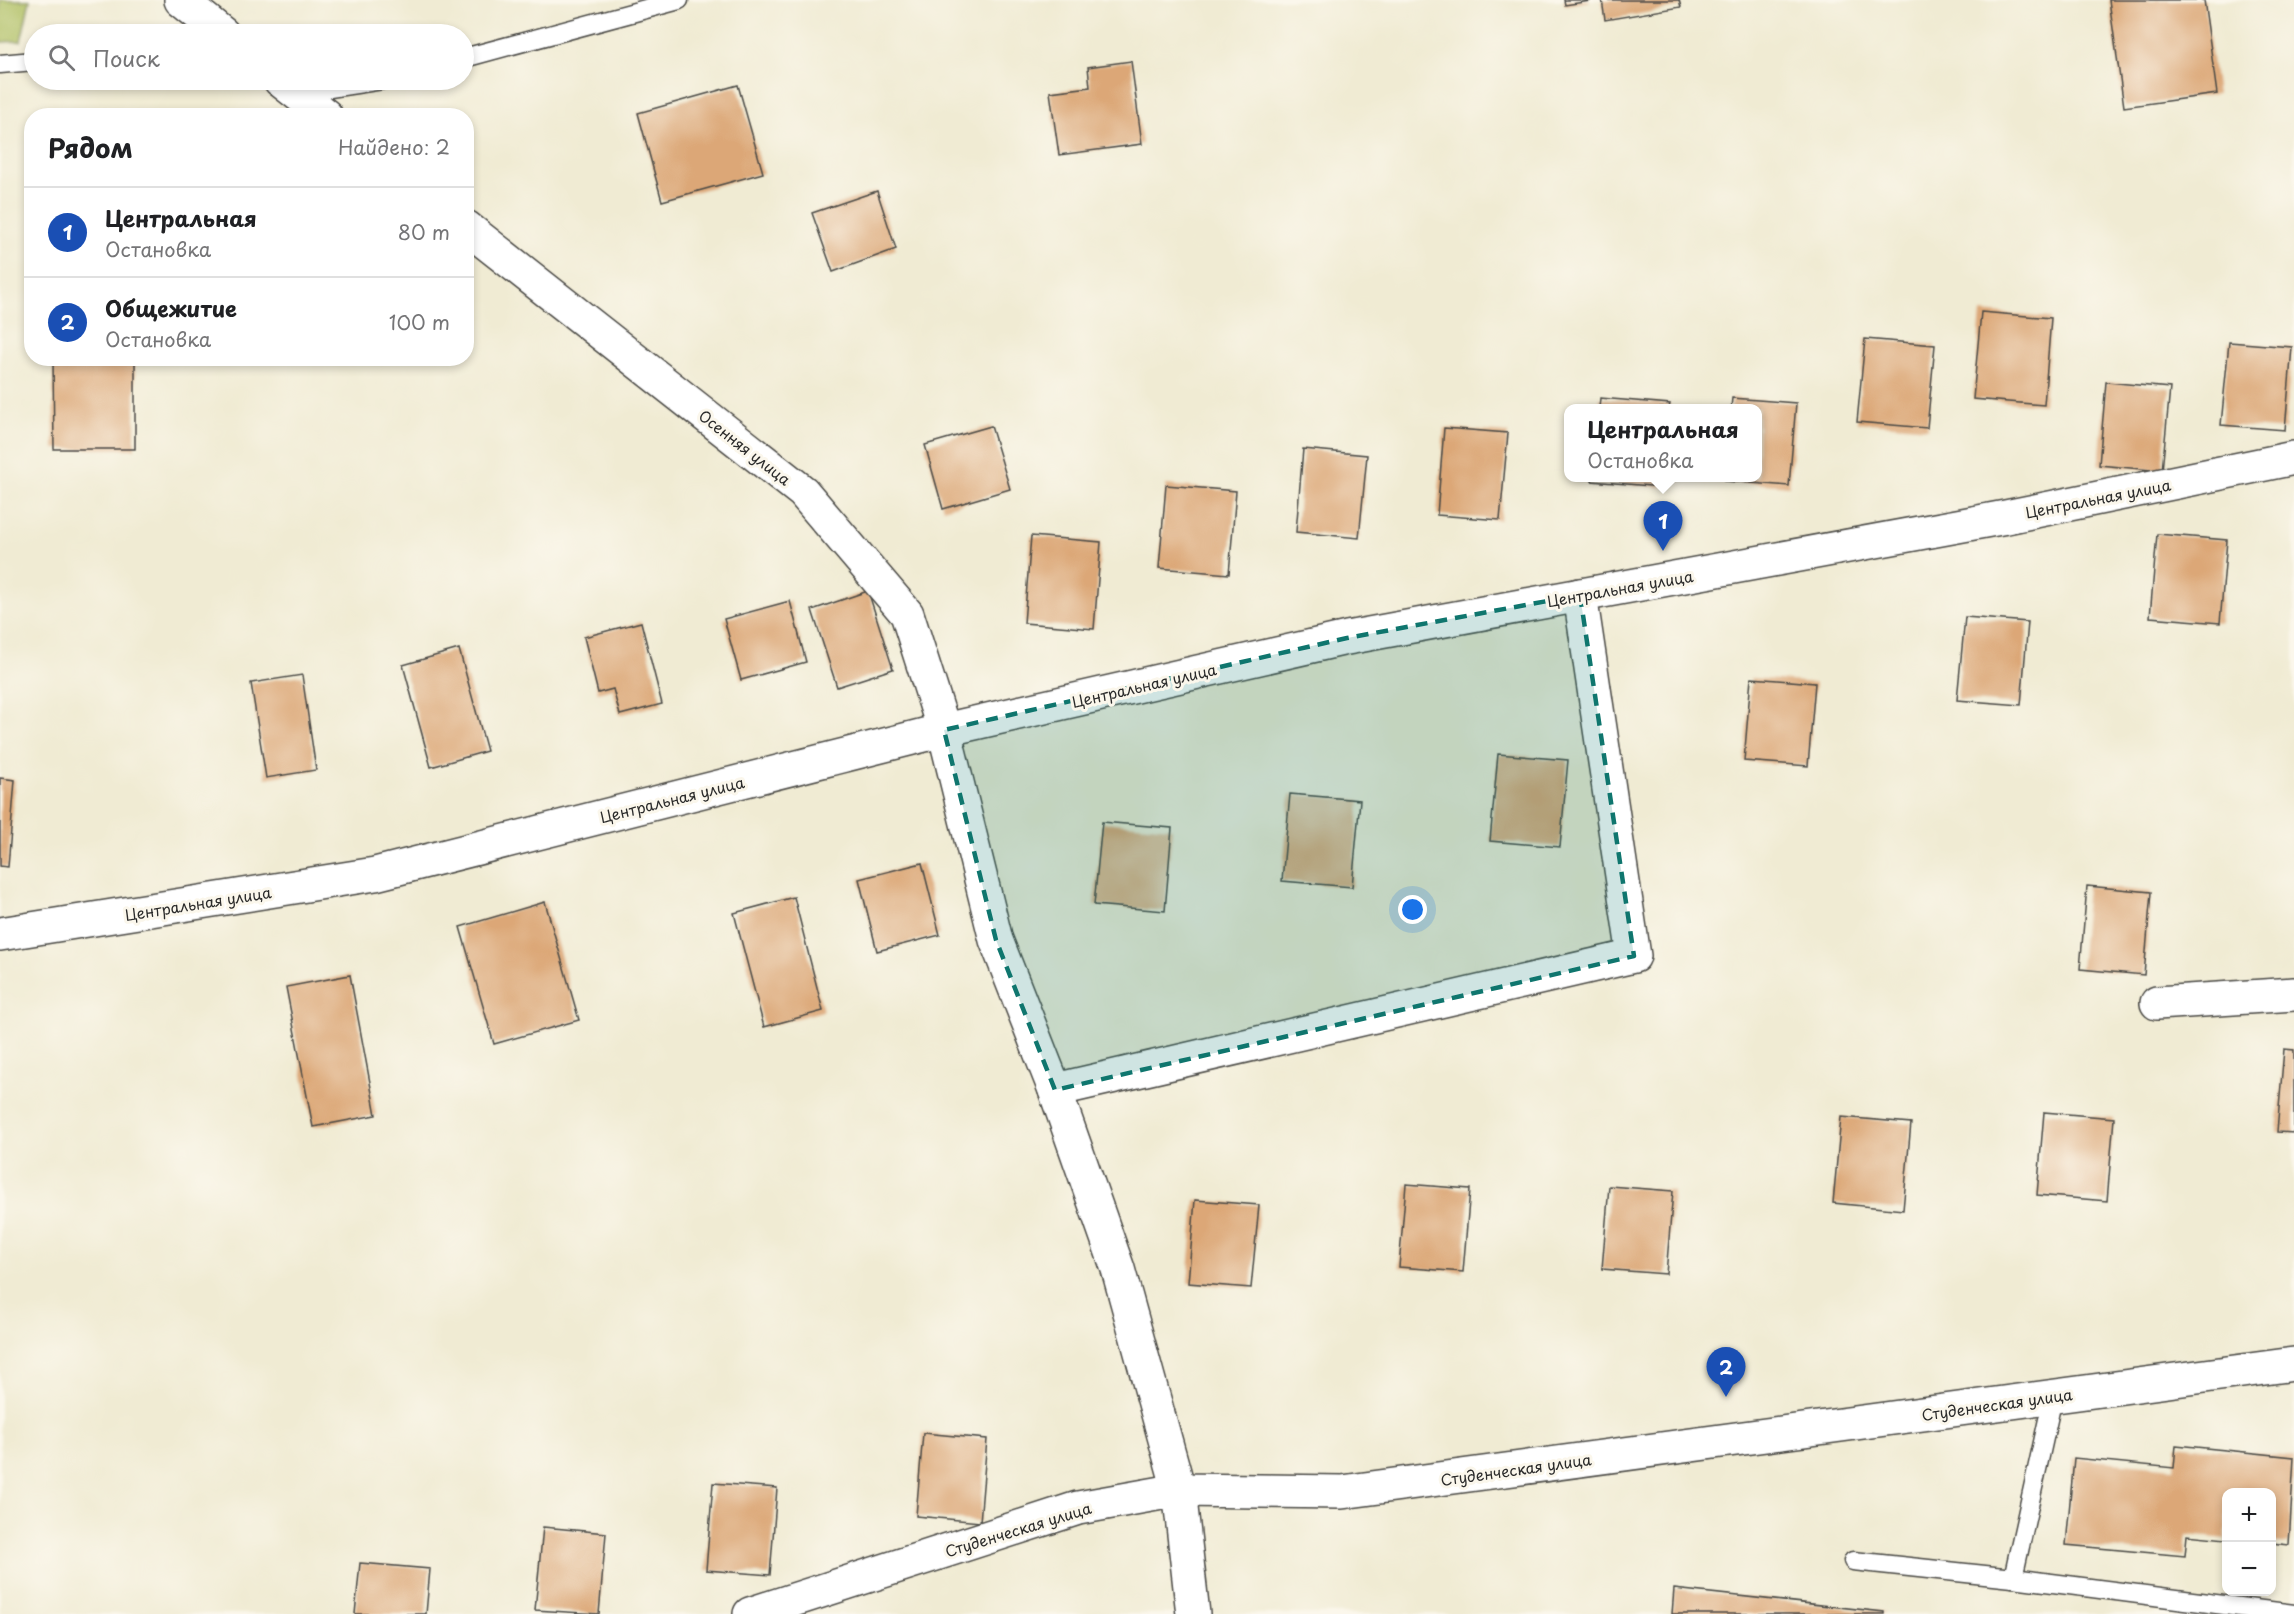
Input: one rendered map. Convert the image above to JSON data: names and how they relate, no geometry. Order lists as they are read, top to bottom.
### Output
{
  "streets": {
    "street": ["Осенняя улица", "Центральная улица", "Студенческая улица"]
  },
  "crossings": [
    ["Осенняя улица", "Центральная улица"],
    ["Осенняя улица", "Студенческая улица"]
  ],
  "page": {
    "search": "Поиск",
    "heading": ["Рядом", "Найдено: 2"],
    "list": [
      {
        "mark": "1",
        "name": "Центральная",
        "note": "Остановка",
        "value": "80 m"
      },
      {
        "mark": "2",
        "name": "Общежитие",
        "note": "Остановка",
        "value": "100 m"
      }
    ],
    "popup": ["Центральная", "Остановка"],
    "pins": ["1", "2"],
    "map_buttons": ["+", "−"]
  }
}
